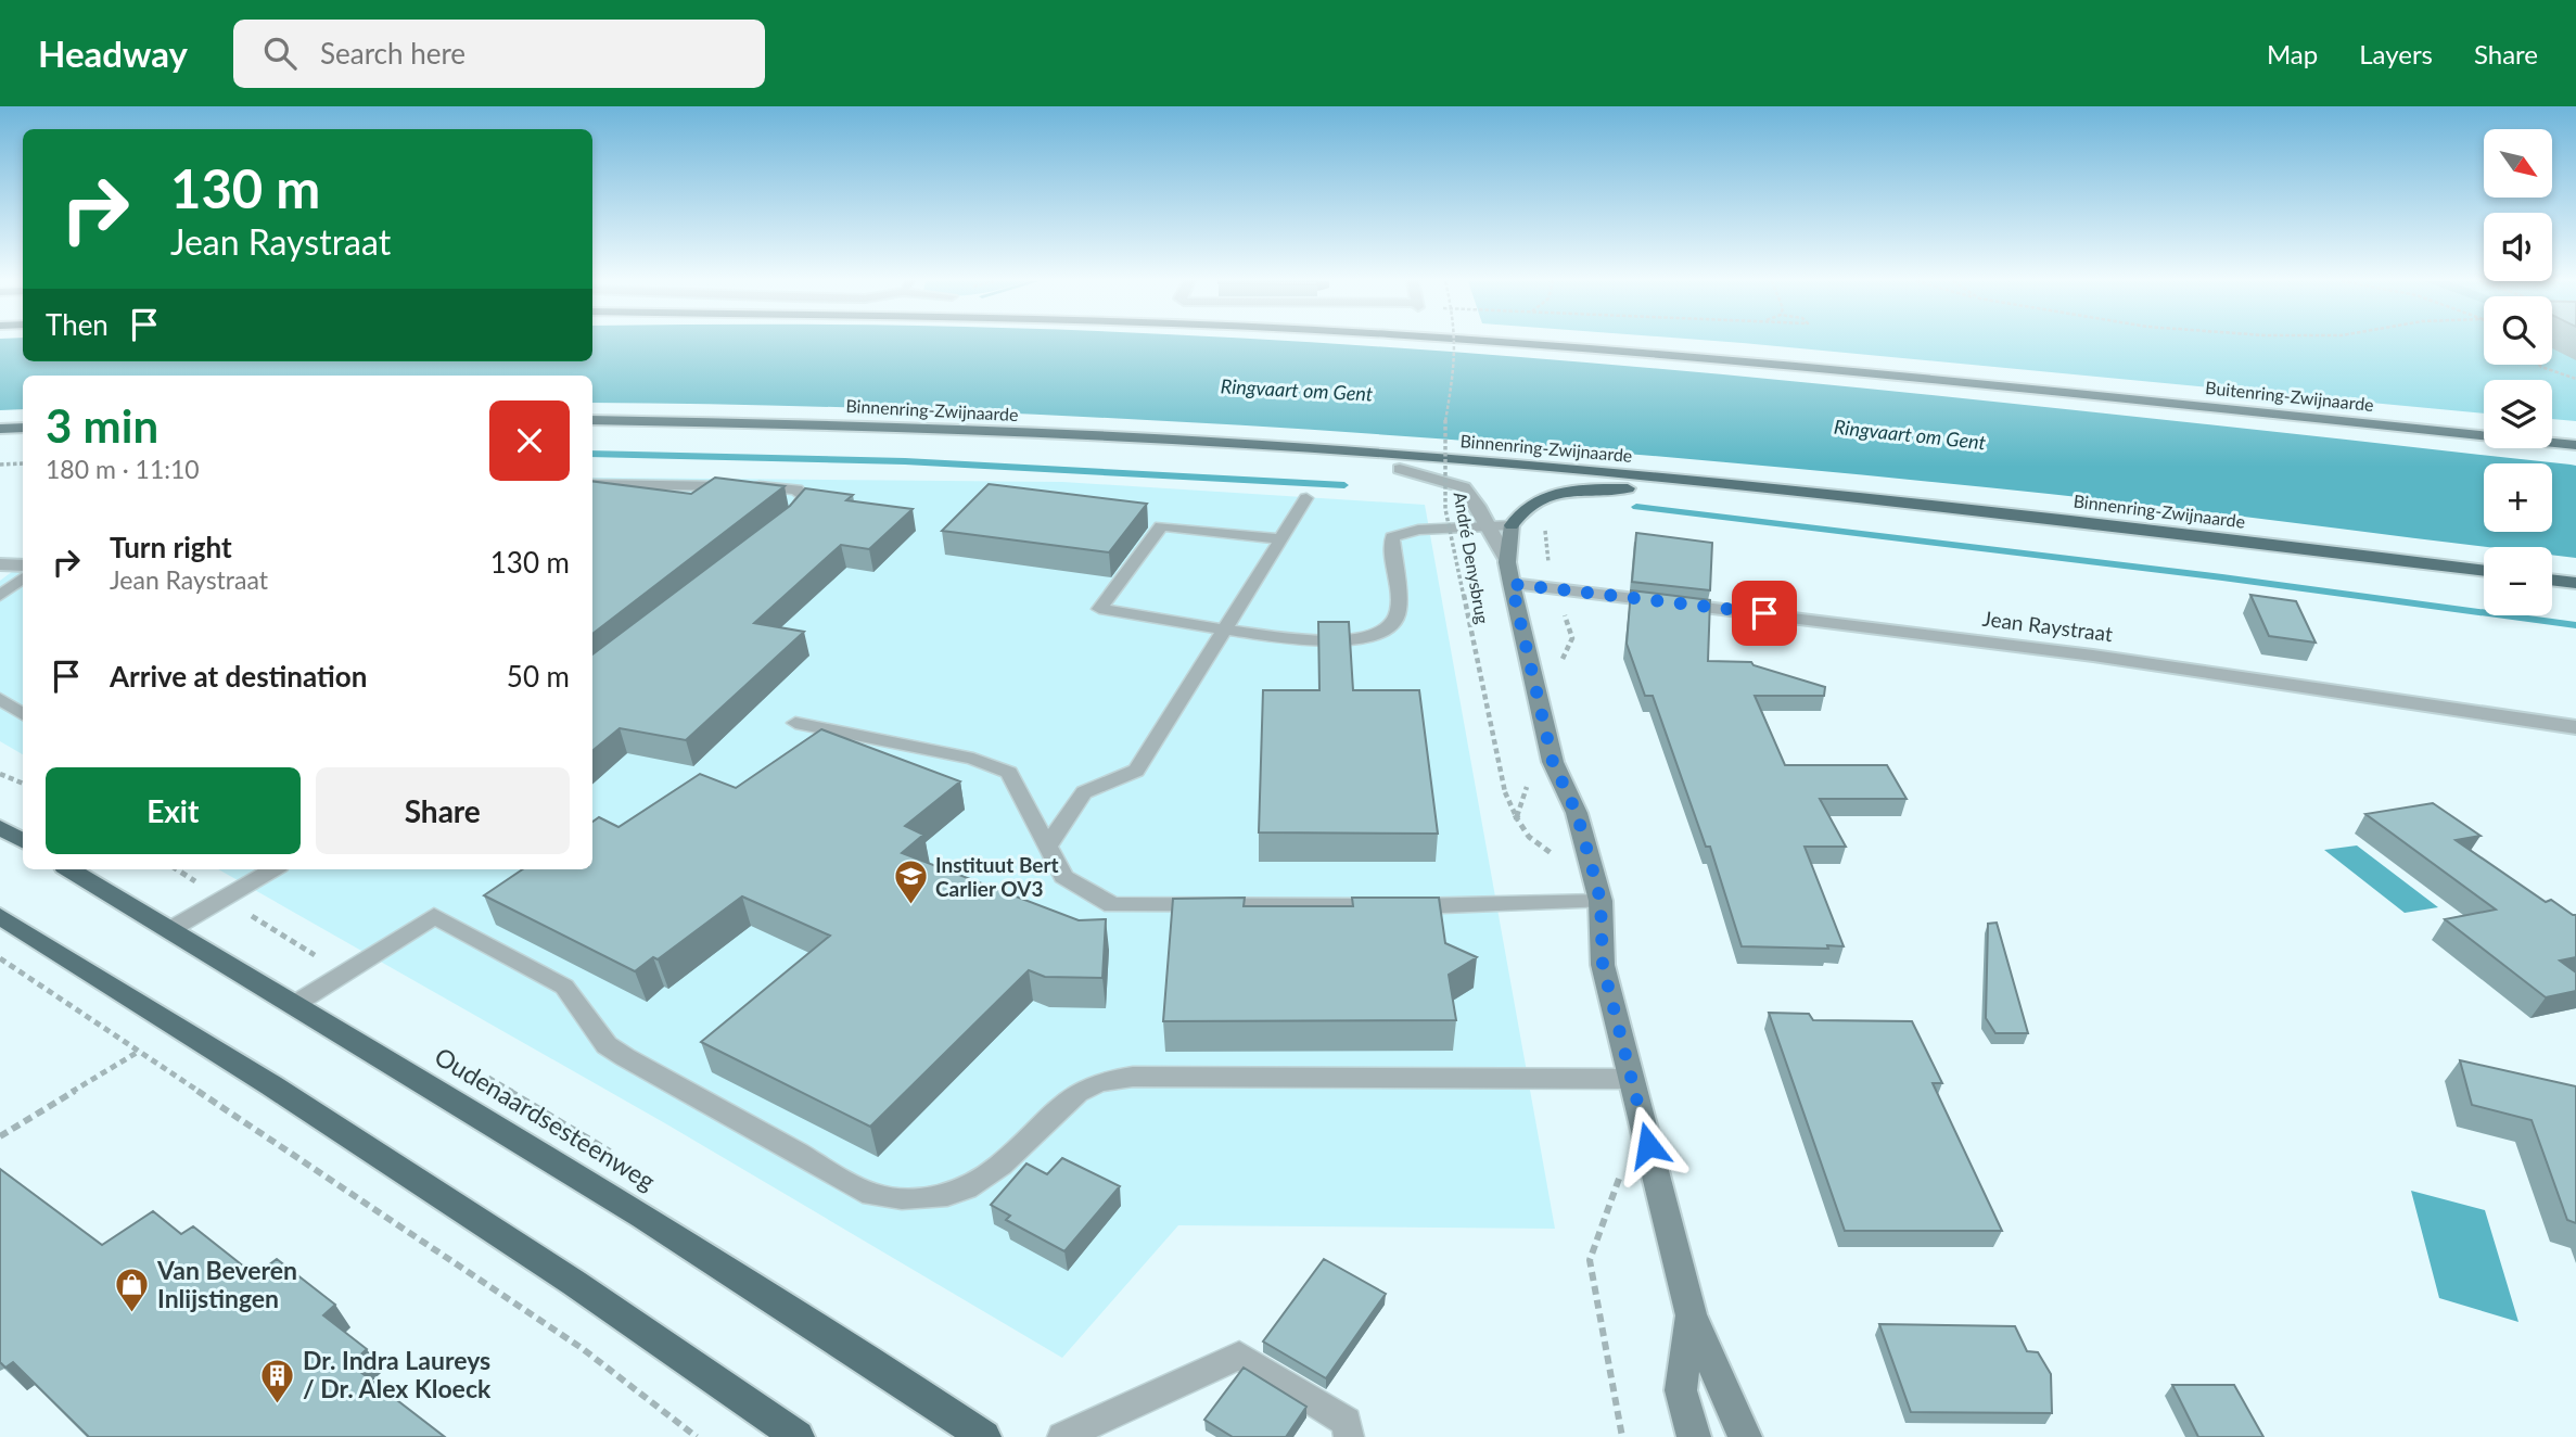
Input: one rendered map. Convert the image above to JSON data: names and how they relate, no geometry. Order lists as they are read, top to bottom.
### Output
{
  "streets": {
    "highway": ["Buitenring-Zwijnaarde", "Binnenring-Zwijnaarde", "Oudenaardsesteenweg"],
    "street": ["Jean Raystraat"],
    "path": ["André Denysbrug"]
  },
  "water": ["Ringvaart om Gent"],
  "places": {
    "school or university": ["Instituut Bert Carlier OV3"],
    "shop": ["Van Beveren Inlijstingen"],
    "building": ["Dr. Indra Laureys / Dr. Alex Kloeck"]
  },
  "north": "bottom right",
  "page": {
    "header": "Headway",
    "search": "Search here",
    "nav": ["Map", "Layers", "Share"],
    "map_buttons": ["+", "−"],
    "turn": ["130 m", "Jean Raystraat"],
    "then": "Then",
    "heading": ["3 min", "180 m · 11:10"],
    "list": [
      {
        "name": "Turn right",
        "note": "Jean Raystraat",
        "value": "130 m"
      },
      {
        "name": "Arrive at destination",
        "value": "50 m"
      }
    ],
    "buttons": ["Exit", "Share"]
  }
}
